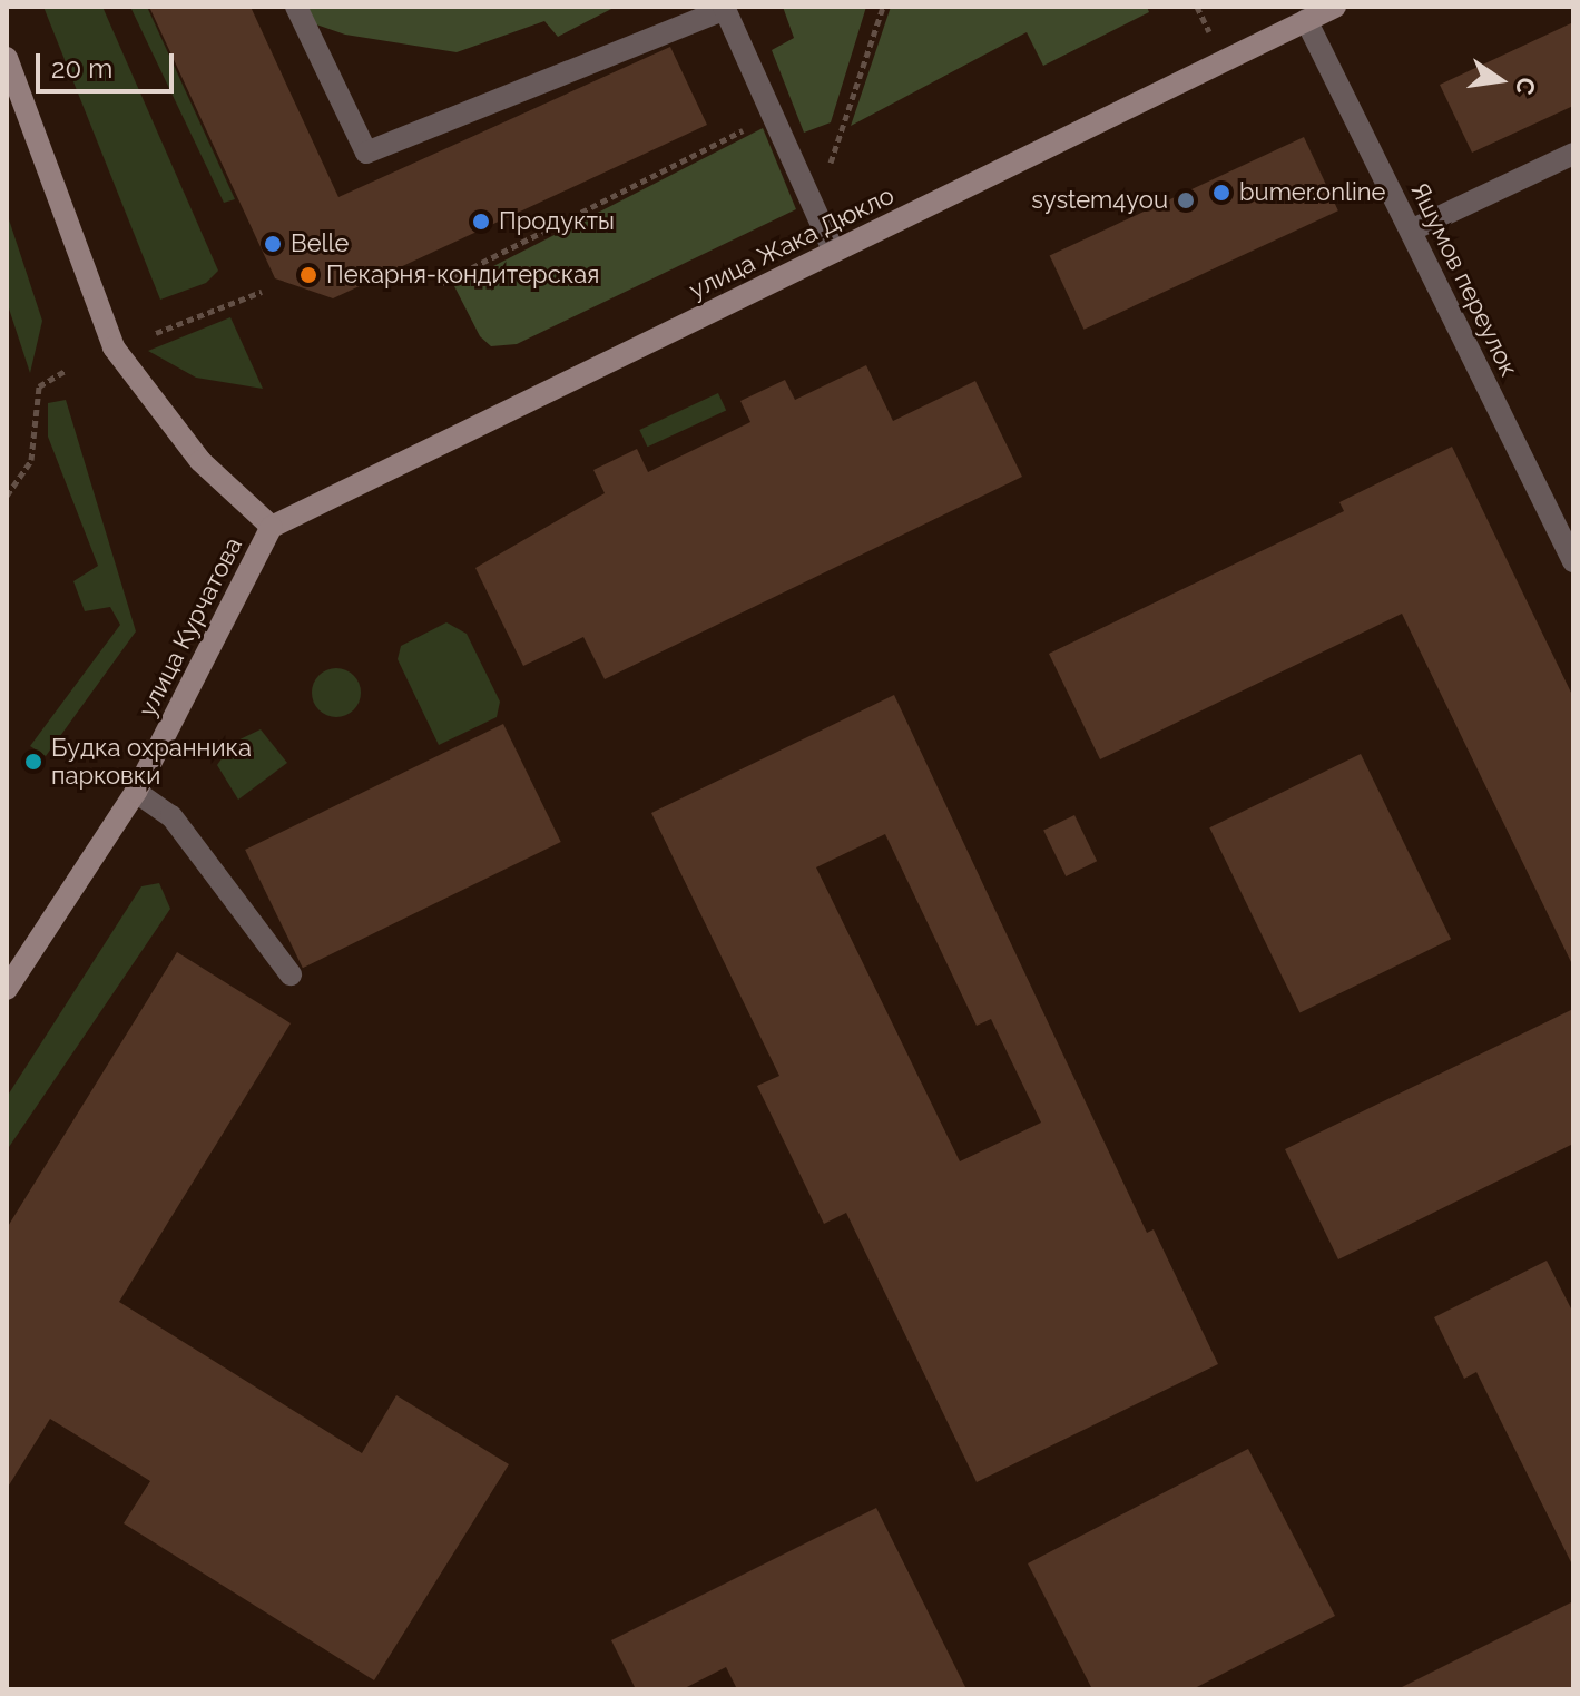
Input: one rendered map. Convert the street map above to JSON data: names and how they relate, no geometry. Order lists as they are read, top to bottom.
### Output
{
  "streets": {
    "street": ["улица Жака Дюкло", "Яшумов переулок", "улица Курчатова"]
  },
  "crossings": [
    ["улица Жака Дюкло", "Яшумов переулок"],
    ["улица Жака Дюкло", "улица Курчатова"]
  ],
  "places": [
    "bumer.online",
    "system4you",
    "Продукты",
    "Belle",
    "Пекарня-кондитерская",
    "Будка охранника парковки"
  ],
  "scale_bar": "20 m",
  "north": "right"
}
